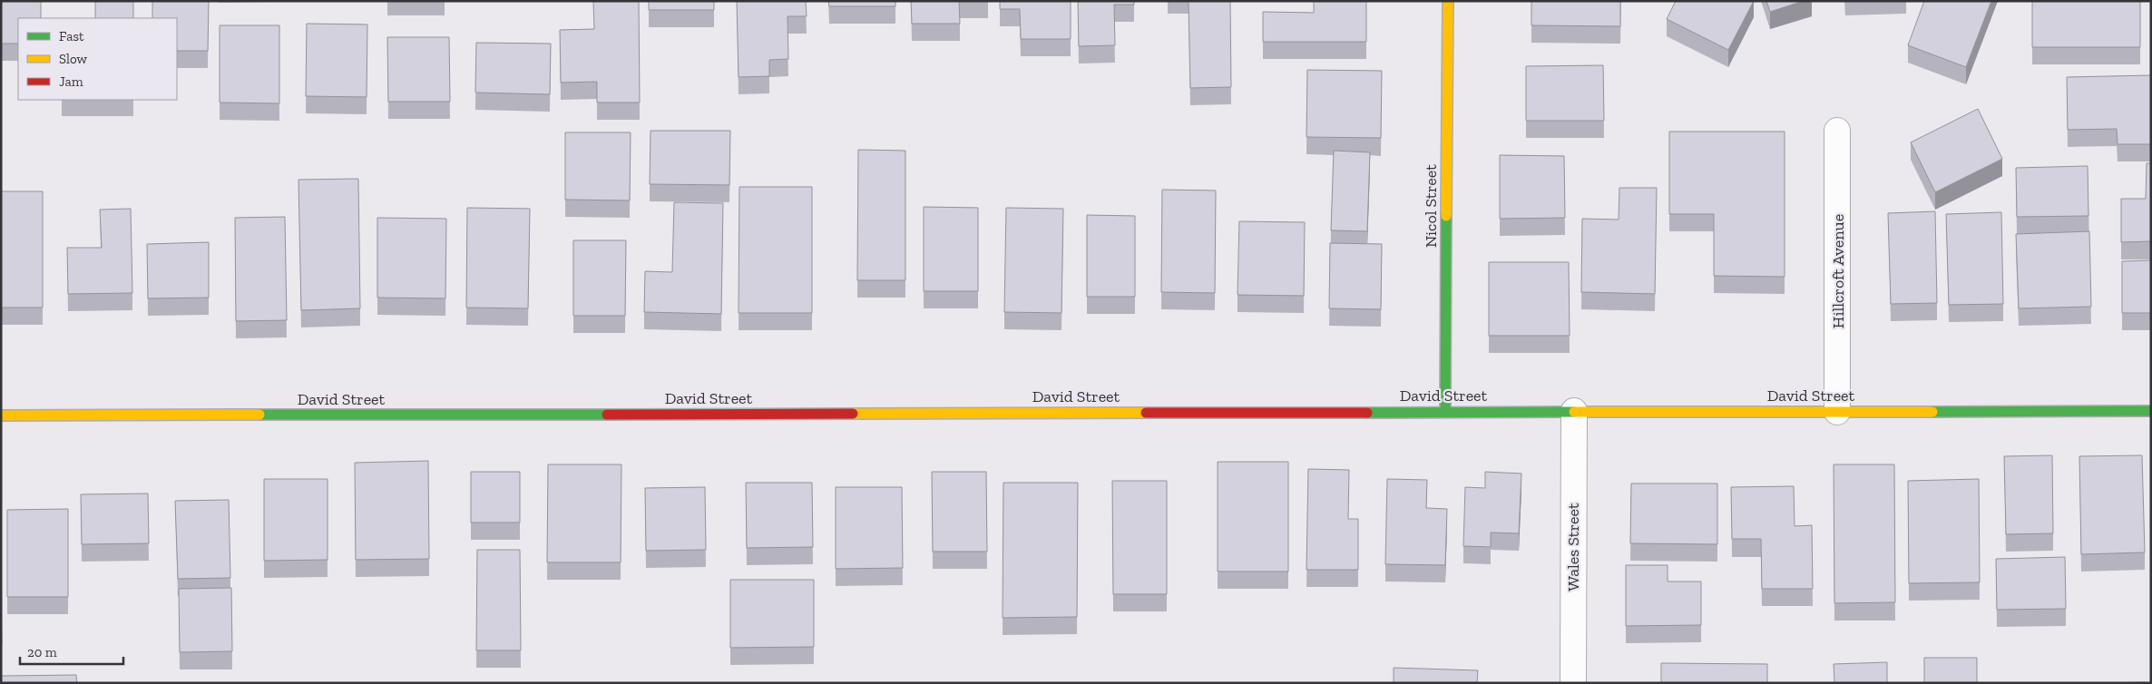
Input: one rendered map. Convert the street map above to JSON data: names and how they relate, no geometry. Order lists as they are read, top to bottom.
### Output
{
  "streets": {
    "street": [
      "Nicol Street",
      "Hillcroft Avenue",
      "David Street",
      "Wales Street"
    ]
  },
  "crossings": [
    ["Nicol Street", "David Street"],
    ["Hillcroft Avenue", "David Street"],
    ["David Street", "Wales Street"]
  ],
  "legend": ["Fast", "Slow", "Jam"],
  "scale_bar": "20 m"
}
